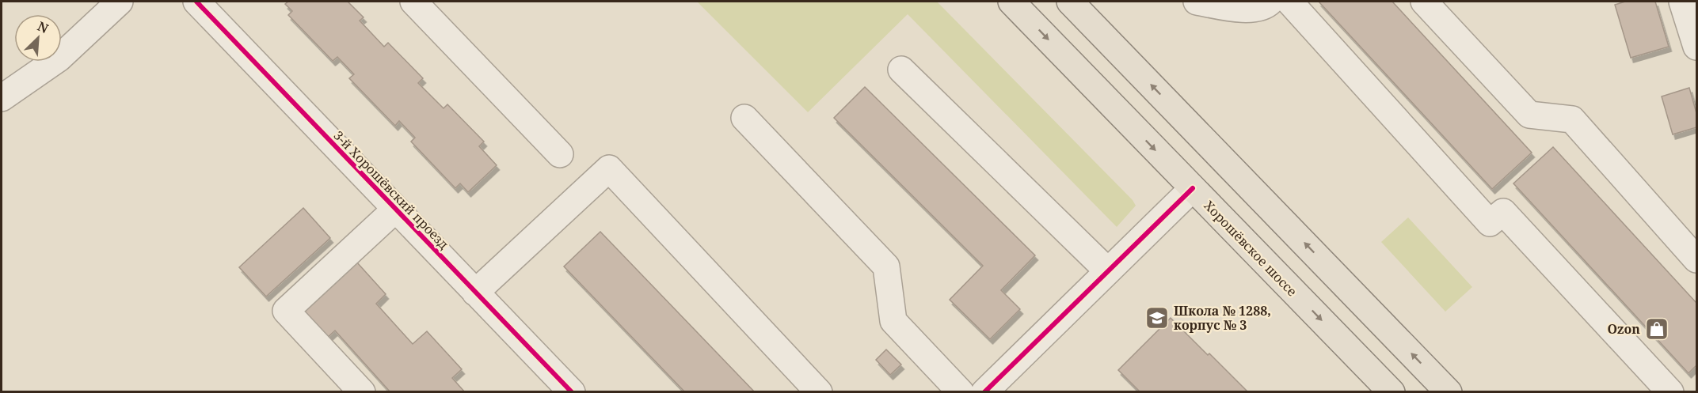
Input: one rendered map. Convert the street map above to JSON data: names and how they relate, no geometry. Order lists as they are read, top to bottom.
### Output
{
  "streets": {
    "main road": ["Хорошёвское шоссе"],
    "street": ["3-й Хорошёвский проезд"]
  },
  "places": {
    "school or university": ["Школа № 1288, корпус № 3"],
    "shop": ["Ozon"]
  },
  "north": "top right"
}
